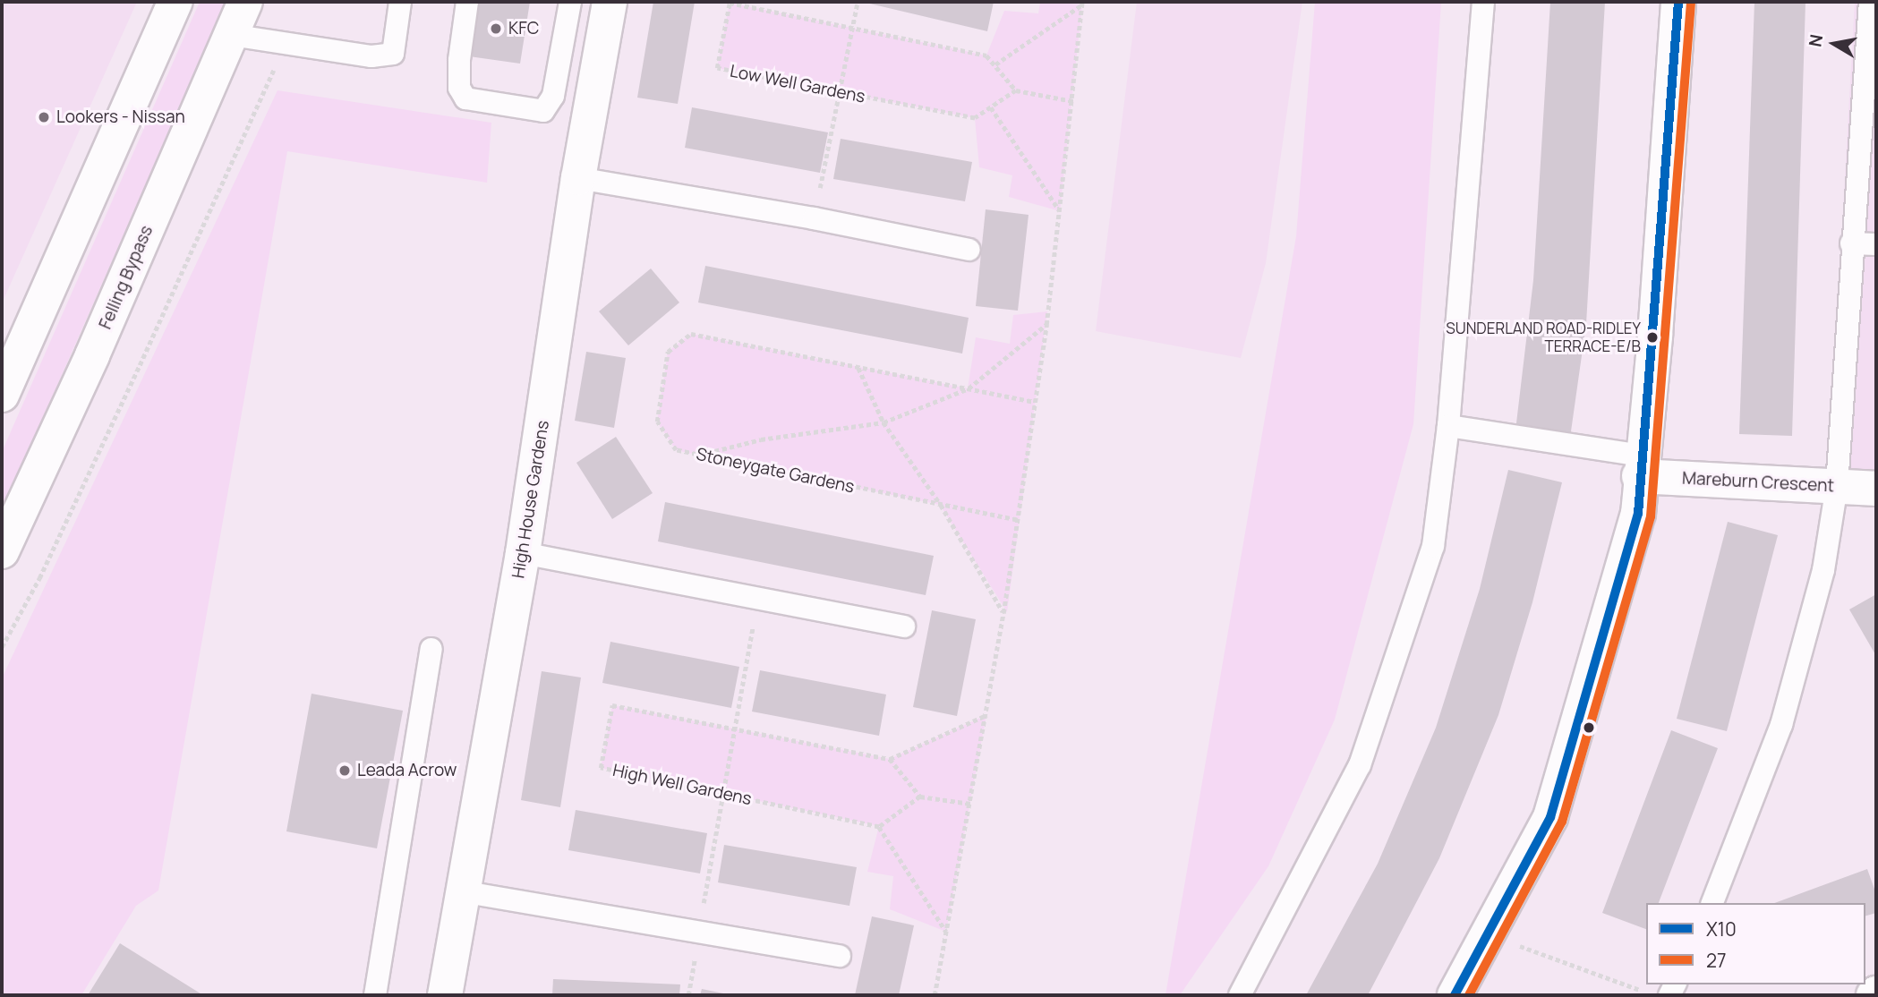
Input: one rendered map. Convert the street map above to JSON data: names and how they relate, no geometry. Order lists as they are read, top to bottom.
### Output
{
  "streets": {
    "main road": ["Felling Bypass", "Mareburn Crescent", "High House Gardens"],
    "path": ["Low Well Gardens", "Stoneygate Gardens", "High Well Gardens"]
  },
  "places": [
    "KFC",
    "Lookers - Nissan",
    "SUNDERLAND ROAD-RIDLEY TERRACE-E/B",
    "Leada Acrow"
  ],
  "lines": ["transit line X10", "transit line 27"],
  "legend": ["X10", "27"],
  "north": "left"
}
